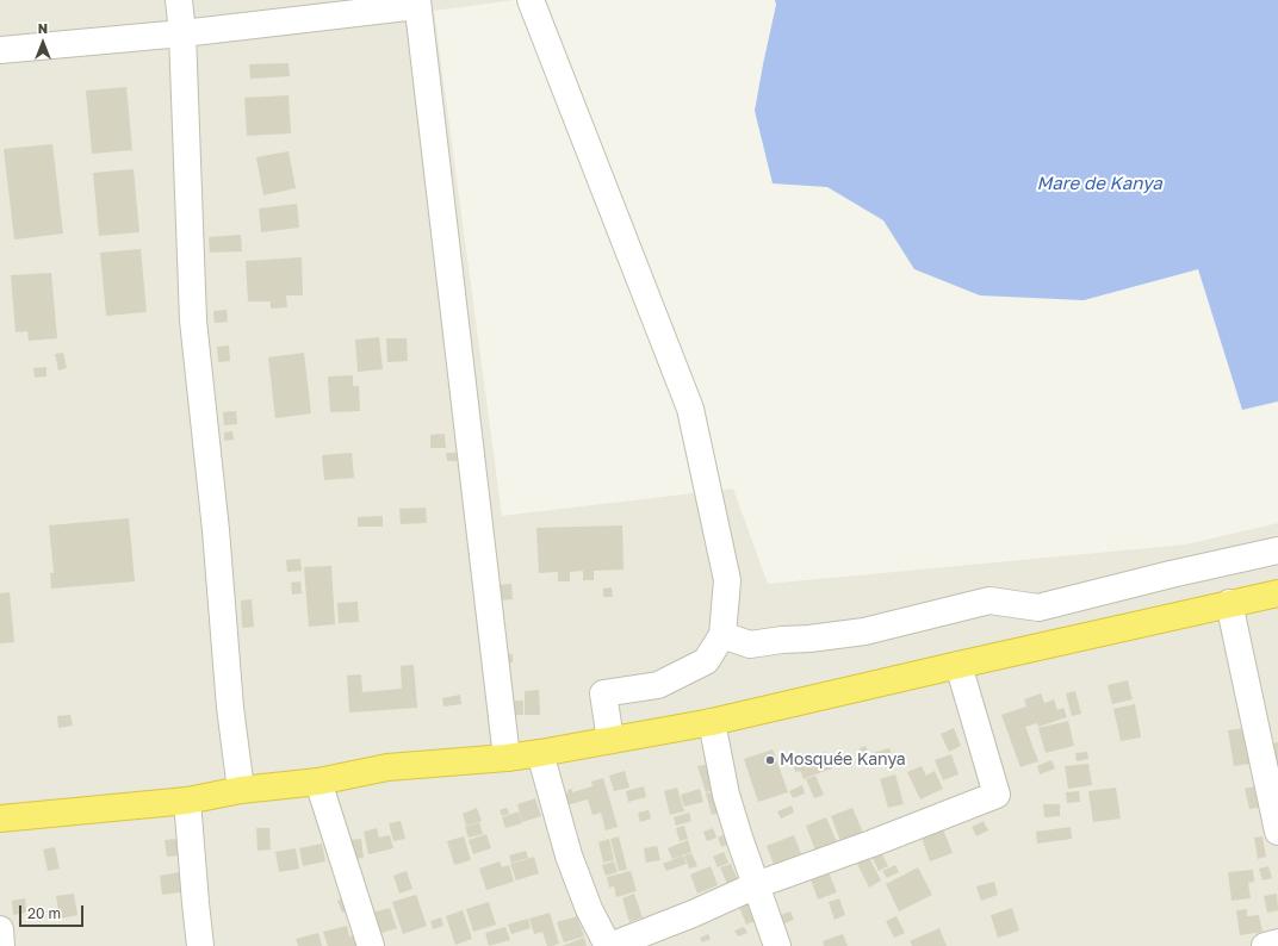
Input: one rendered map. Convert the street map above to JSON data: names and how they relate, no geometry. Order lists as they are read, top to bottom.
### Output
{
  "water": ["Mare de Kanya"],
  "places": ["Mosquée Kanya"],
  "scale_bar": "20 m",
  "north": "top"
}
